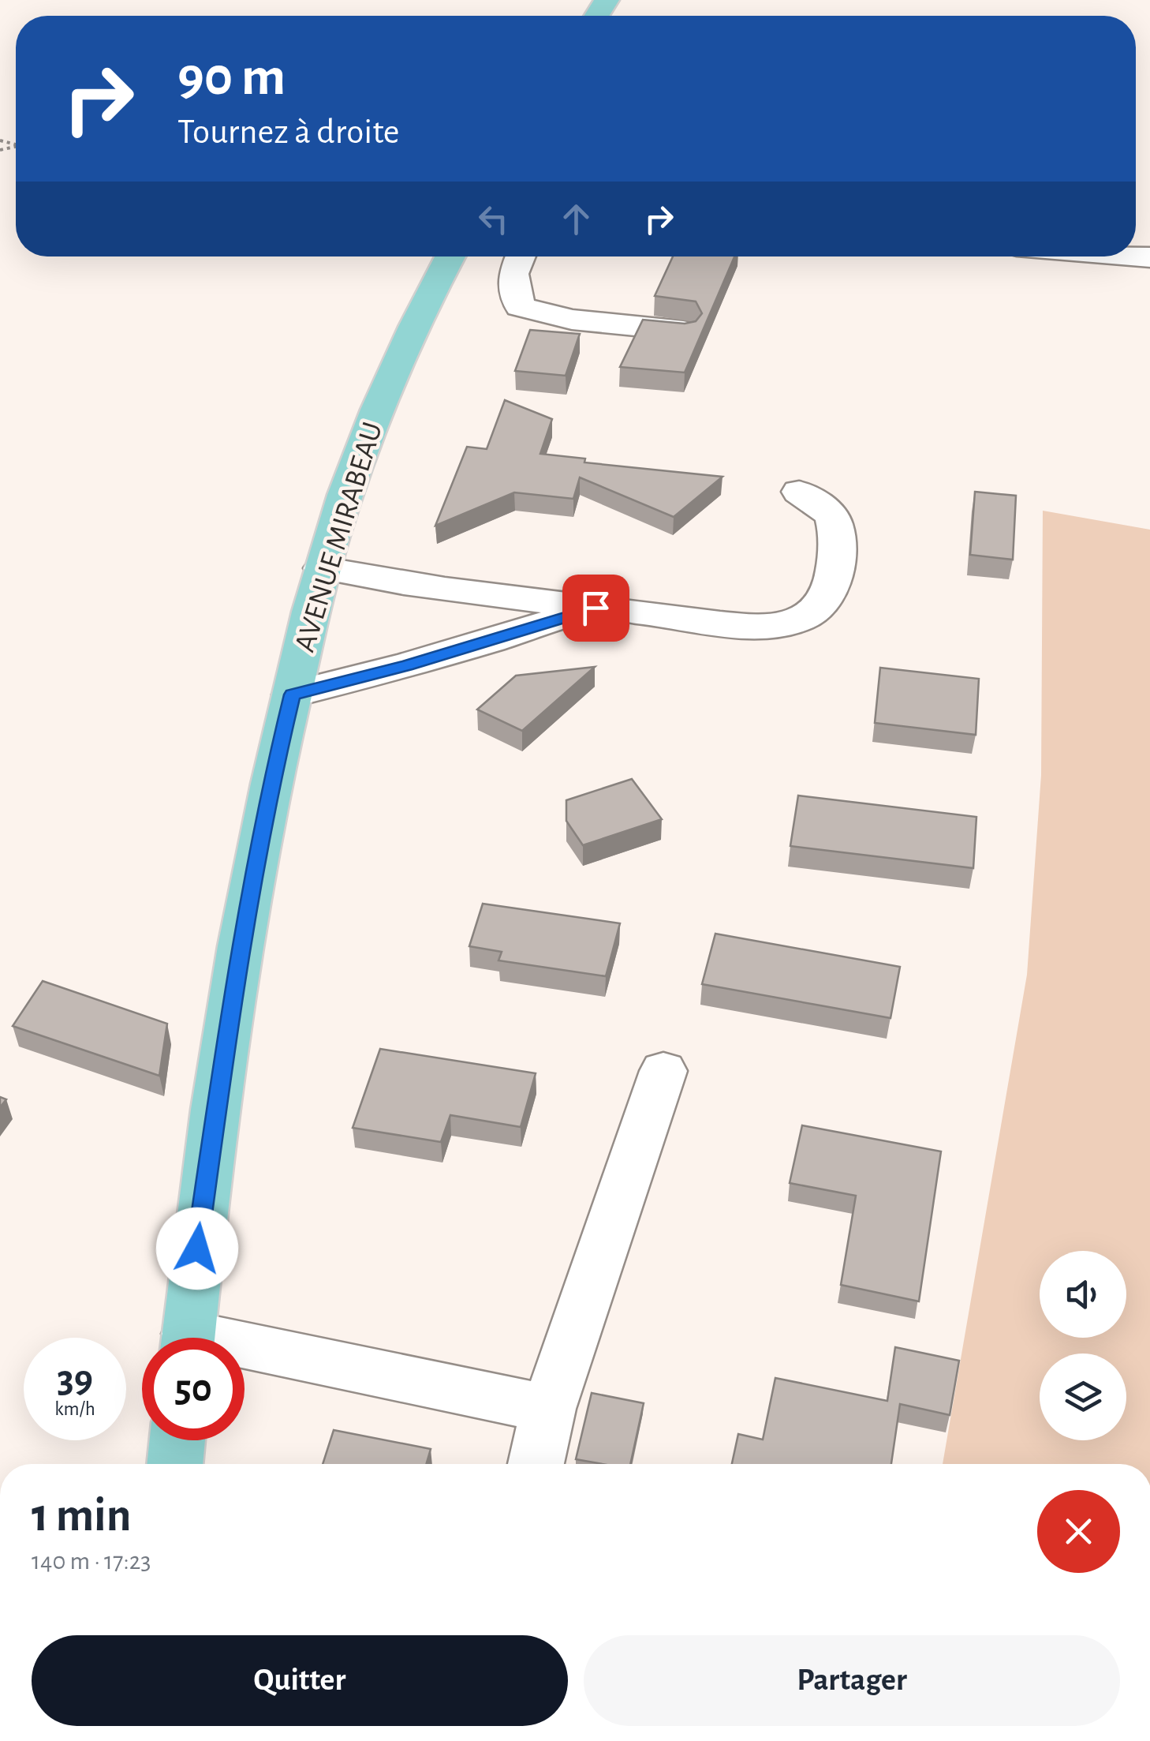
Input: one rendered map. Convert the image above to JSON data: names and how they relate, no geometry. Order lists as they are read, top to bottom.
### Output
{
  "streets": {
    "main road": ["AVENUE MIRABEAU"]
  },
  "page": {
    "turn": ["90 m", "Tournez à droite"],
    "speed": "39 km/h",
    "limit": "50",
    "heading": ["1 min", "140 m · 17:23"],
    "buttons": ["Quitter", "Partager"]
  }
}
